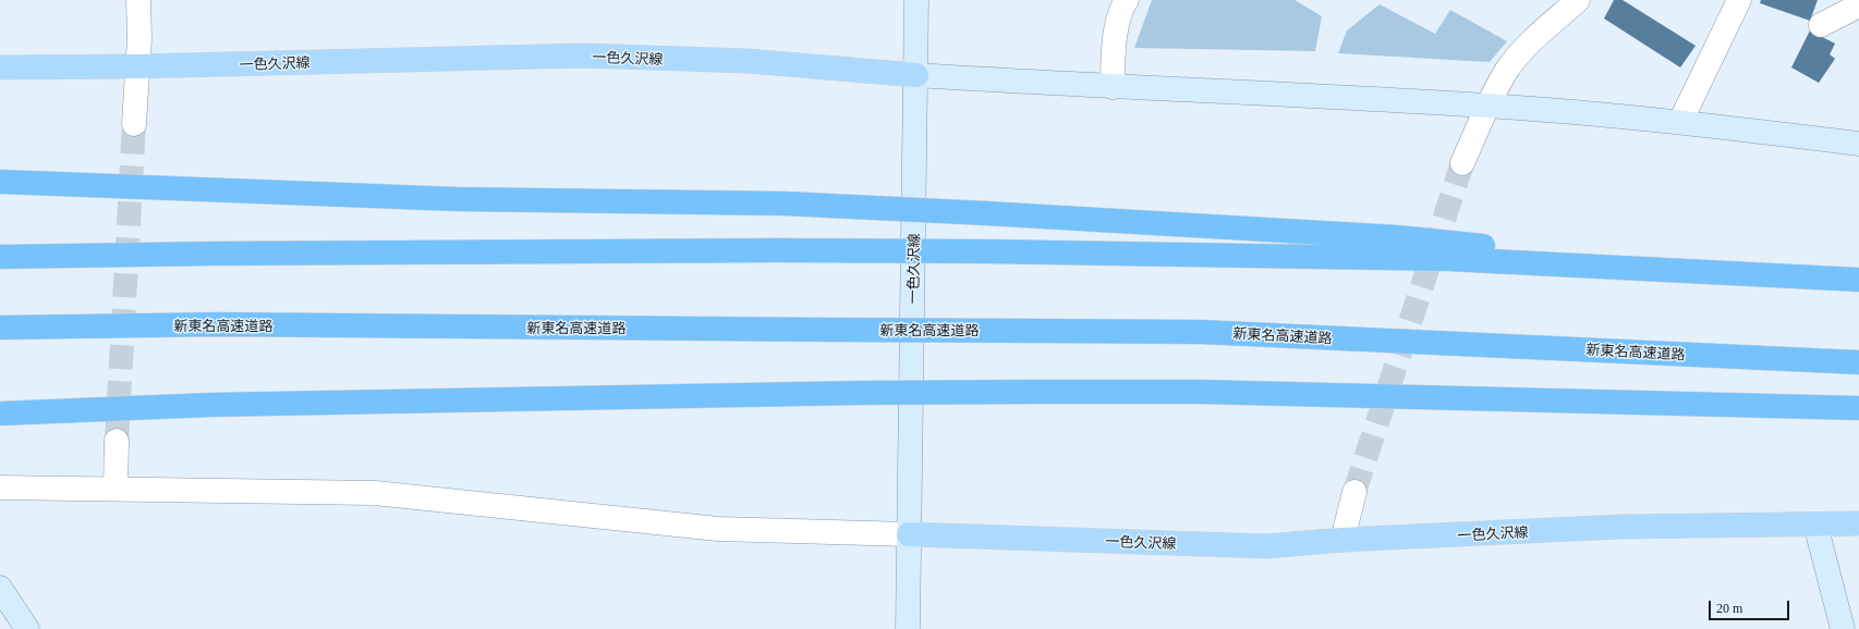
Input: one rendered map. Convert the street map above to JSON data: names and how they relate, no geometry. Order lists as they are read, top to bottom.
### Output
{
  "streets": {
    "highway": ["新東名高速道路"],
    "main road": ["一色久沢線"]
  },
  "scale_bar": "20 m"
}
